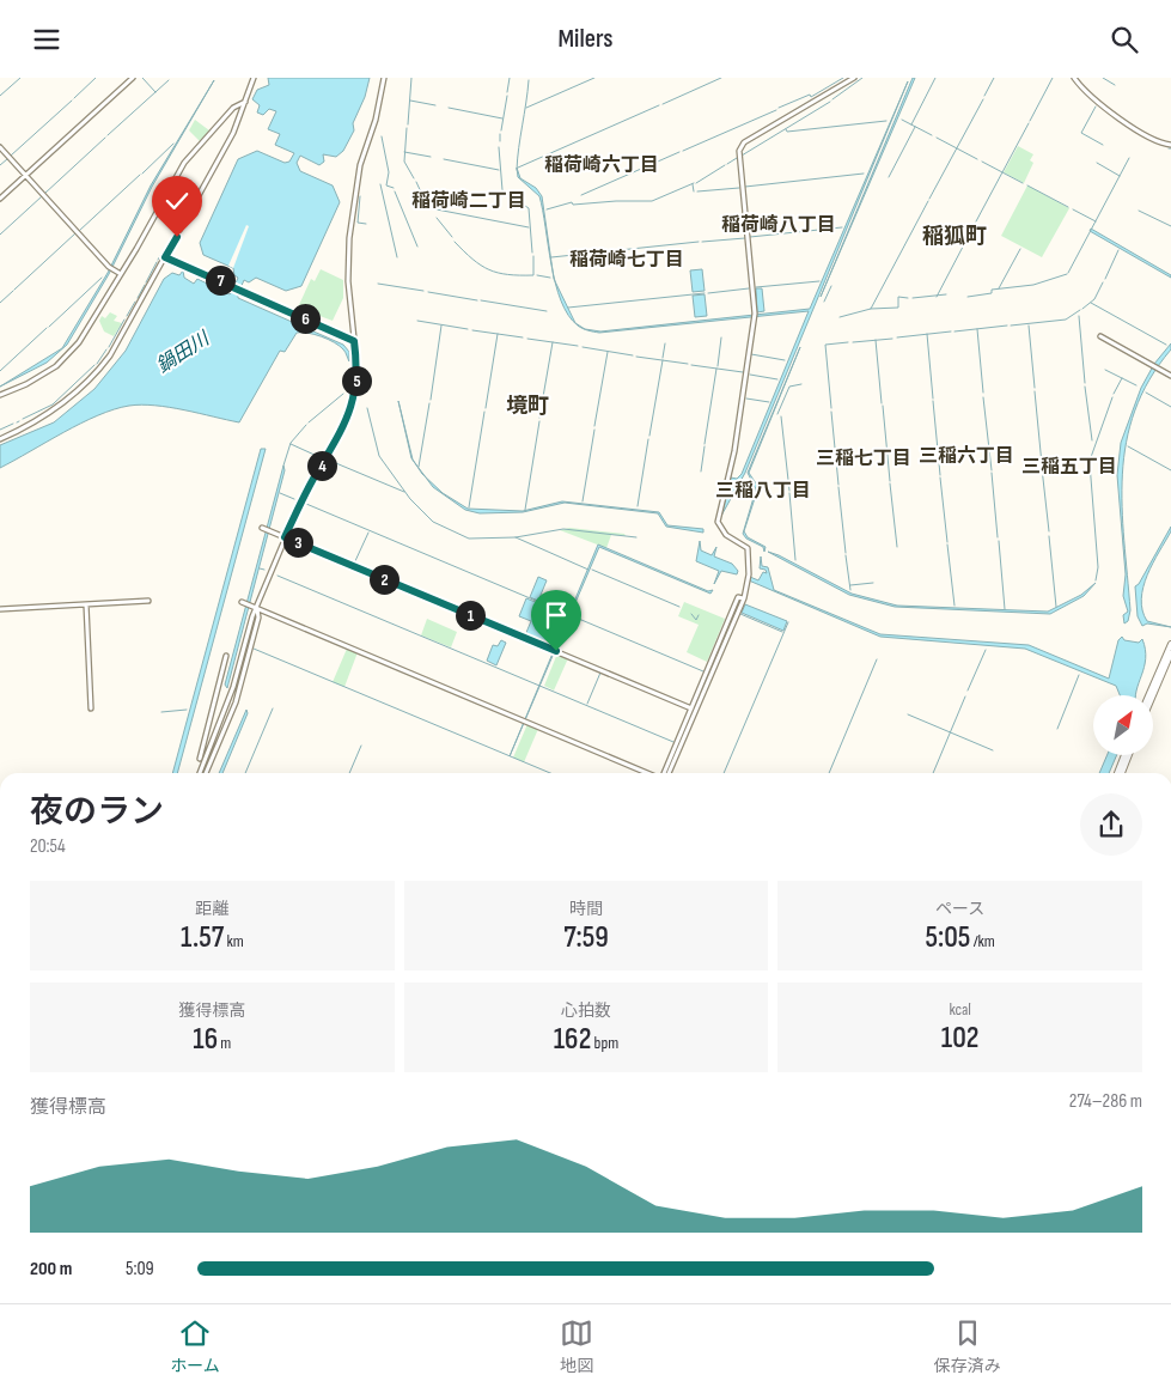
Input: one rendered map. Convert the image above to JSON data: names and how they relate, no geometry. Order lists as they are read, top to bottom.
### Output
{
  "districts": [
    "稲荷崎六丁目",
    "稲荷崎二丁目",
    "稲荷崎八丁目",
    "稲狐町",
    "稲荷崎七丁目",
    "境町",
    "三稲六丁目",
    "三稲七丁目",
    "三稲五丁目",
    "三稲八丁目"
  ],
  "water": ["鍋田川"],
  "north": "top right",
  "page": {
    "header": "Milers",
    "pins": [
      "7",
      "6",
      "5",
      "4",
      "3",
      "2",
      "1"
    ],
    "heading": ["夜のラン", "20:54"],
    "stats": [
      ["距離", "1.57 km"],
      ["時間", "7:59"],
      ["ペース", "5:05 /km"],
      ["獲得標高", "16 m"],
      ["心拍数", "162 bpm"],
      ["kcal", "102"]
    ],
    "chart": ["獲得標高", "274–286 m"],
    "list": [
      {
        "name": "200 m",
        "note": "5:09"
      }
    ],
    "tabs": ["ホーム", "地図", "保存済み"]
  }
}
